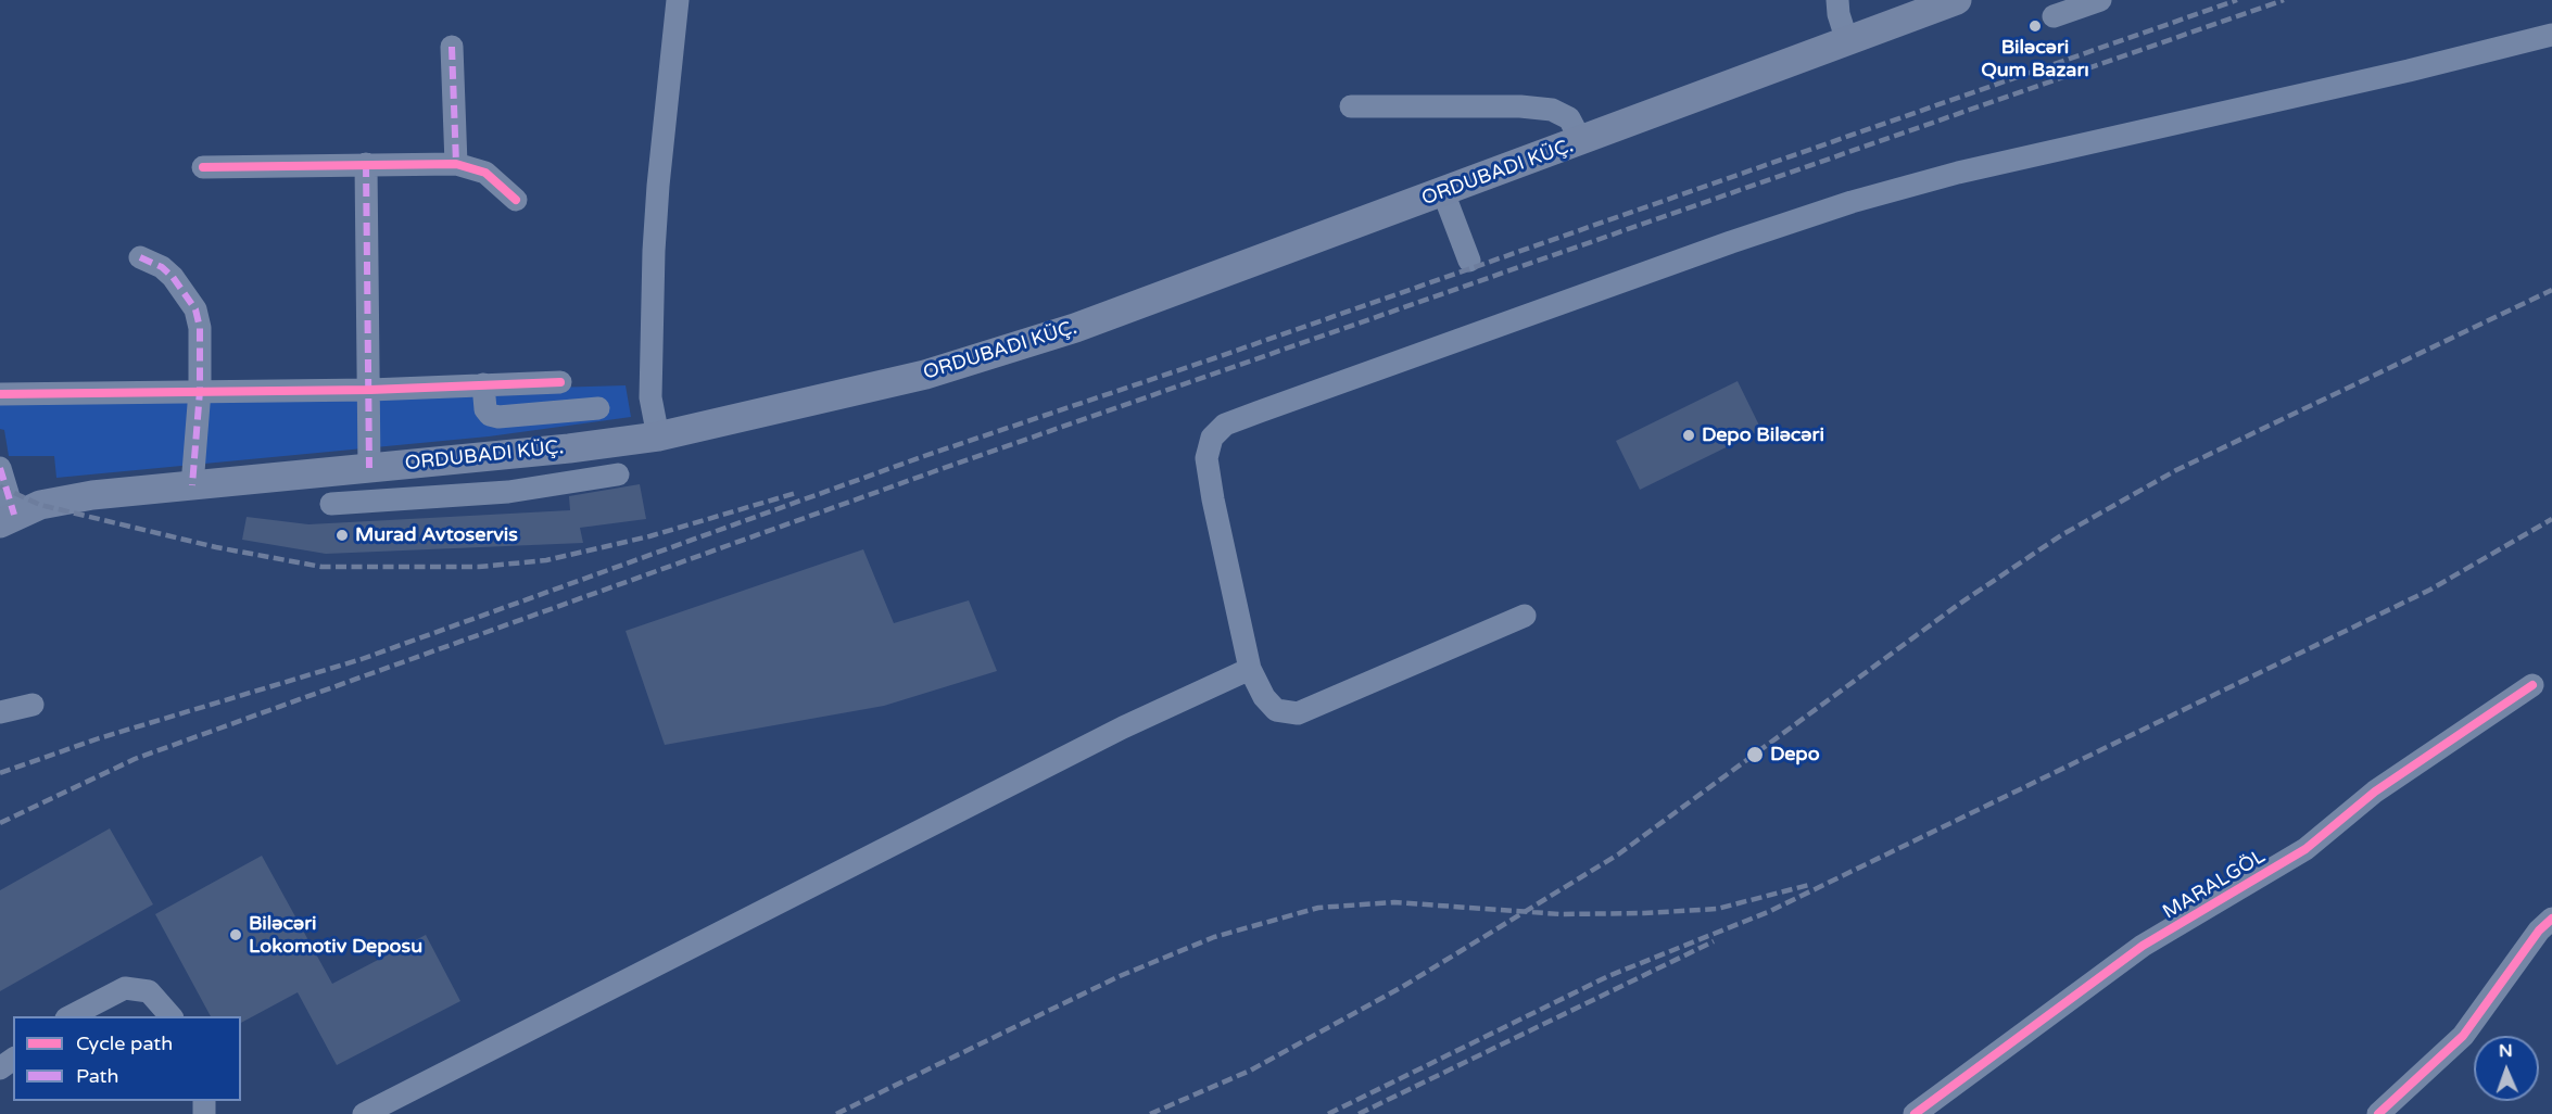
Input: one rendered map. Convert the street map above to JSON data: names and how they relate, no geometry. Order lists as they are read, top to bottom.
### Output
{
  "streets": {
    "main road": ["ORDUBADI KÜÇ."],
    "street": ["MARALGÖL"]
  },
  "places": [
    "Biləcəri Qum Bazarı",
    "Depo Biləcəri",
    "Murad Avtoservis",
    "Depo",
    "Biləcəri Lokomotiv Deposu"
  ],
  "legend": ["Cycle path", "Path"],
  "north": "top"
}
